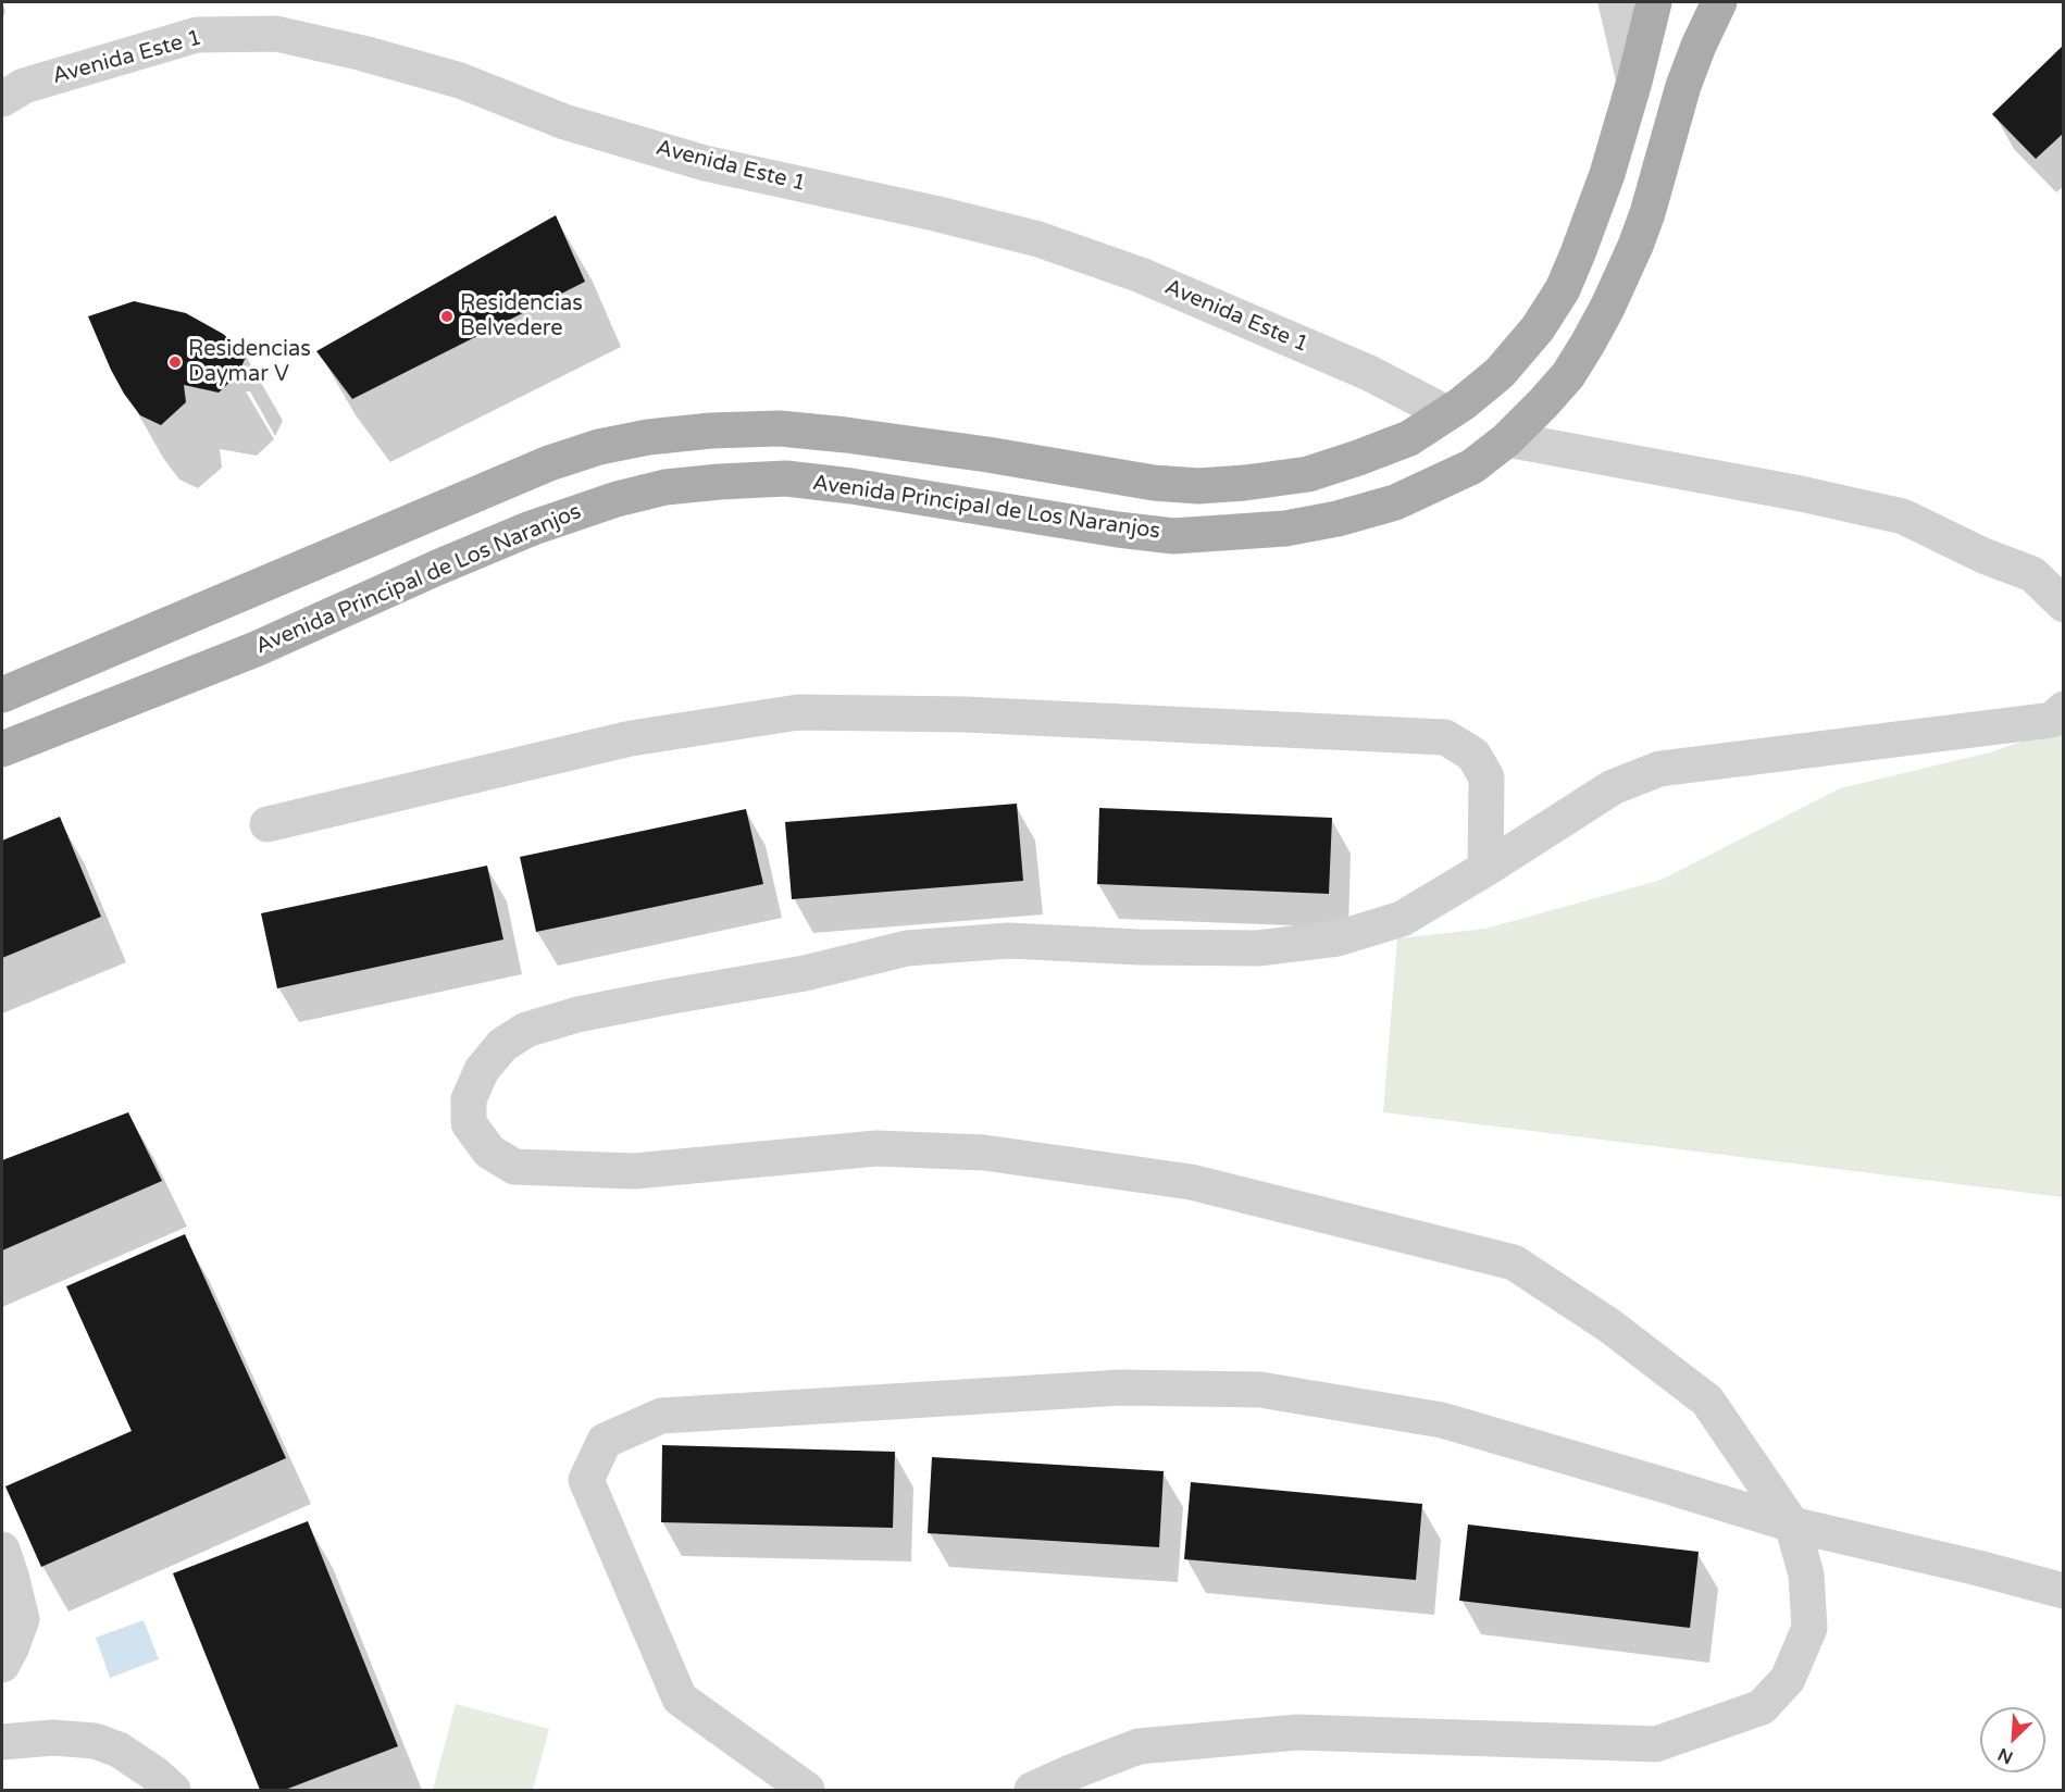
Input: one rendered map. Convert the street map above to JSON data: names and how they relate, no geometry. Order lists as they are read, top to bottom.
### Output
{
  "streets": {
    "main road": ["Avenida Principal de Los Naranjos"],
    "street": ["Avenida Este 1"]
  },
  "places": ["Residencias Belvedere", "Residencias Daymar V"],
  "north": "bottom left"
}
